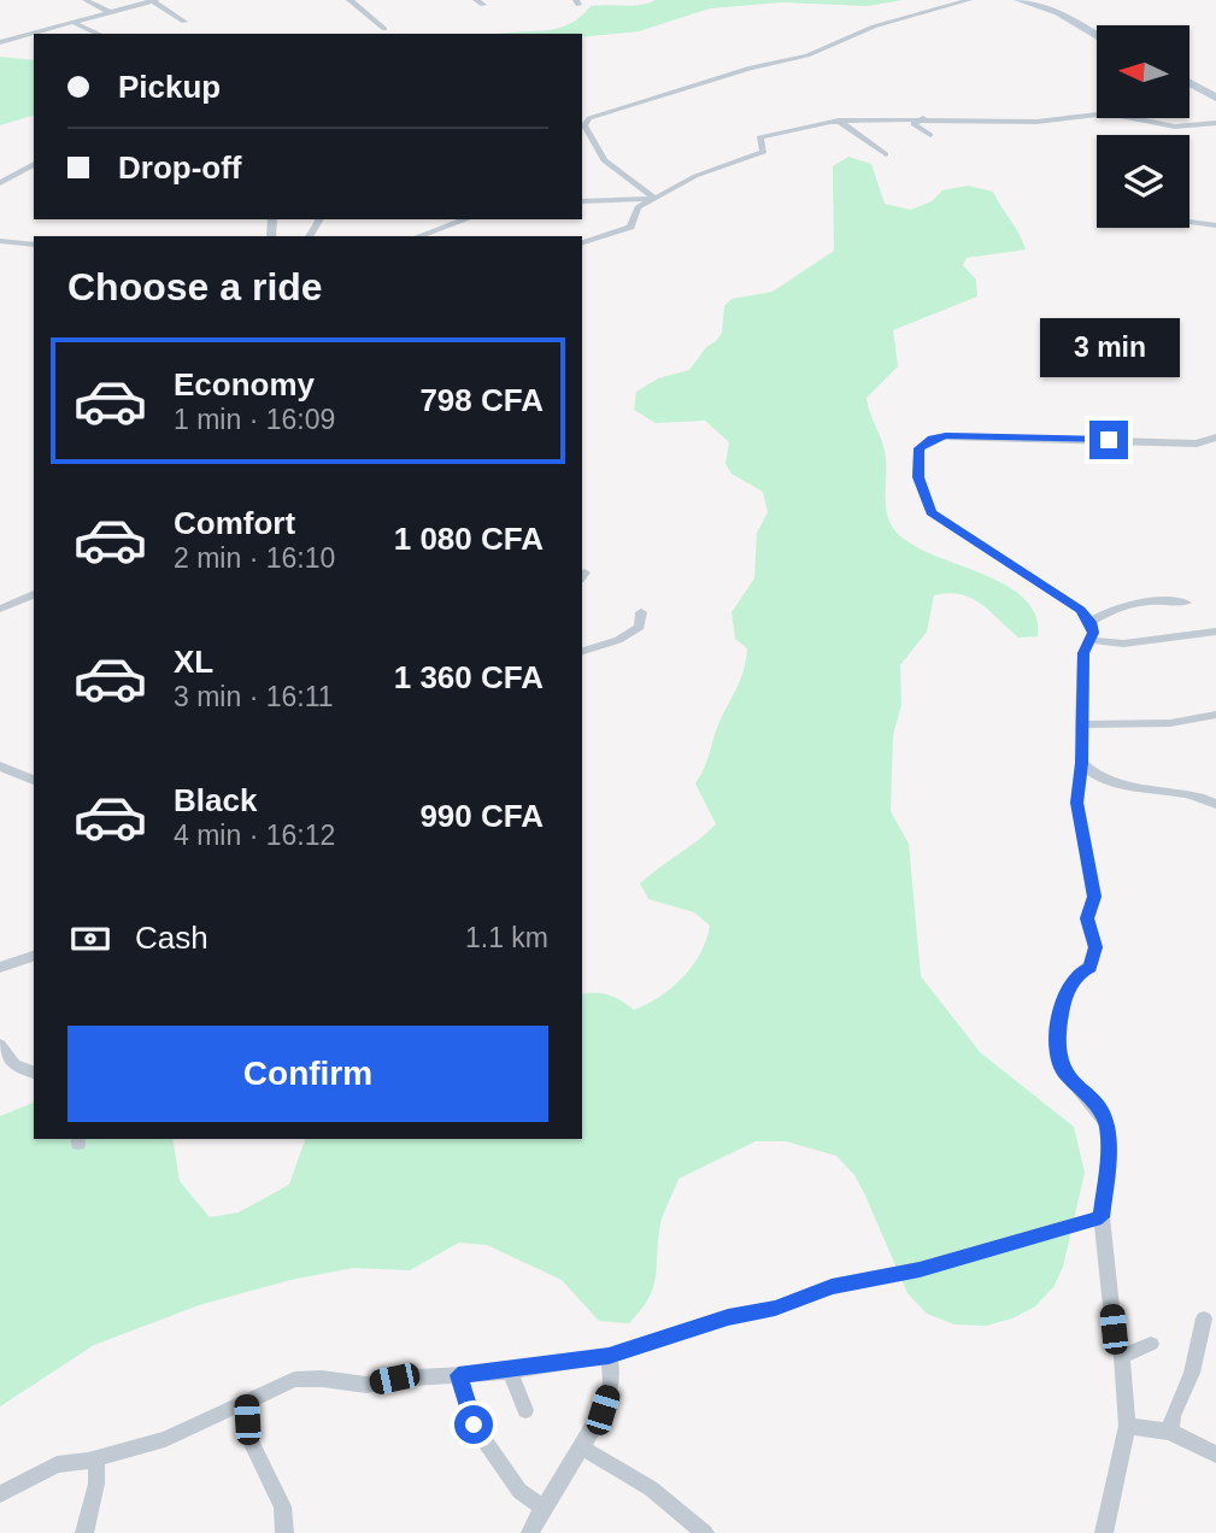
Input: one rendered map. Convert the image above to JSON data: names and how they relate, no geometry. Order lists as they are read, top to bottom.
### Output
{
  "north": "left",
  "page": {
    "banner": ["Pickup", "Drop-off"],
    "heading": "Choose a ride",
    "bubble": "3 min",
    "list": [
      {
        "name": "Economy",
        "note": "1 min · 16:09",
        "value": "798 CFA"
      },
      {
        "name": "Comfort",
        "note": "2 min · 16:10",
        "value": "1 080 CFA"
      },
      {
        "name": "XL",
        "note": "3 min · 16:11",
        "value": "1 360 CFA"
      },
      {
        "name": "Black",
        "note": "4 min · 16:12",
        "value": "990 CFA"
      }
    ],
    "pay": ["Cash", "1.1 km"],
    "buttons": "Confirm"
  }
}
